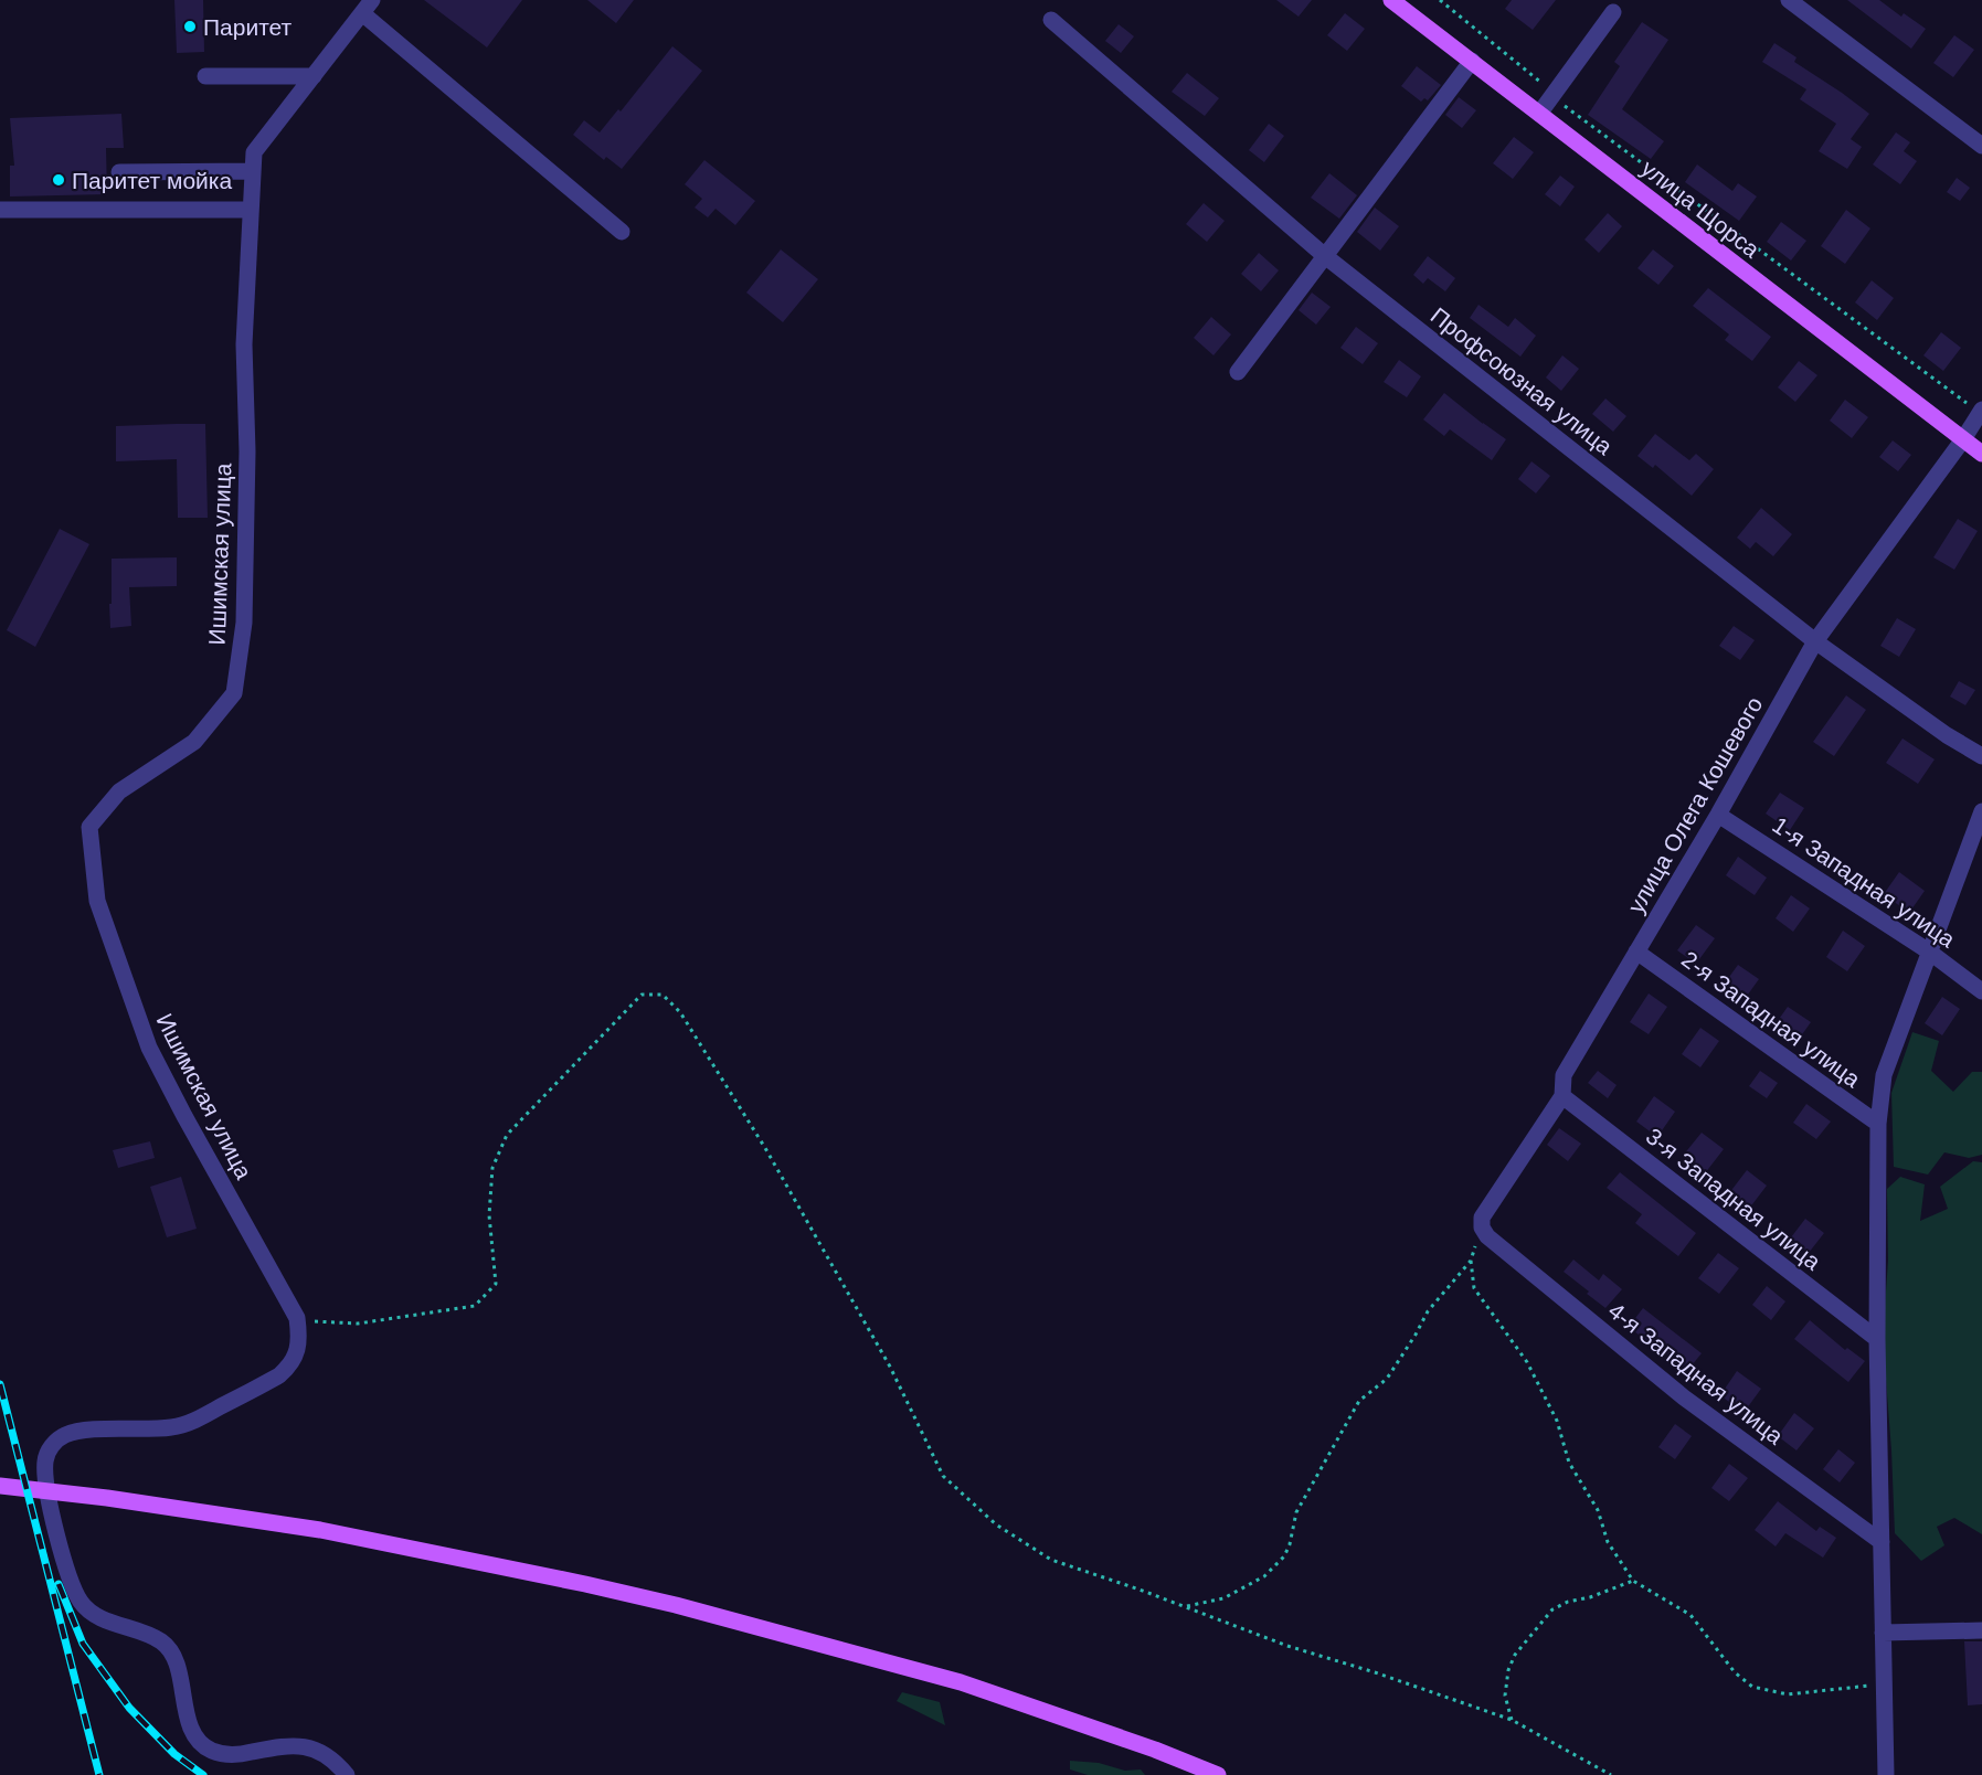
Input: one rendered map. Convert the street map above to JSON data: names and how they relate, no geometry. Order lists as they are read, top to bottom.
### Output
{
  "streets": {
    "main road": ["улица Щорса"],
    "street": [
      "Профсоюзная улица",
      "Ишимская улица",
      "улица Олега Кошевого",
      "1-я Западная улица",
      "2-я Западная улица",
      "3-я Западная улица",
      "4-я Западная улица"
    ]
  },
  "crossings": [
    ["улица Щорса", "улица Олега Кошевого"],
    ["Профсоюзная улица", "улица Олега Кошевого"],
    ["улица Олега Кошевого", "1-я Западная улица"],
    ["улица Олега Кошевого", "2-я Западная улица"],
    ["улица Олега Кошевого", "3-я Западная улица"],
    ["улица Олега Кошевого", "4-я Западная улица"]
  ],
  "places": ["Паритет", "Паритет мойка"]
}
